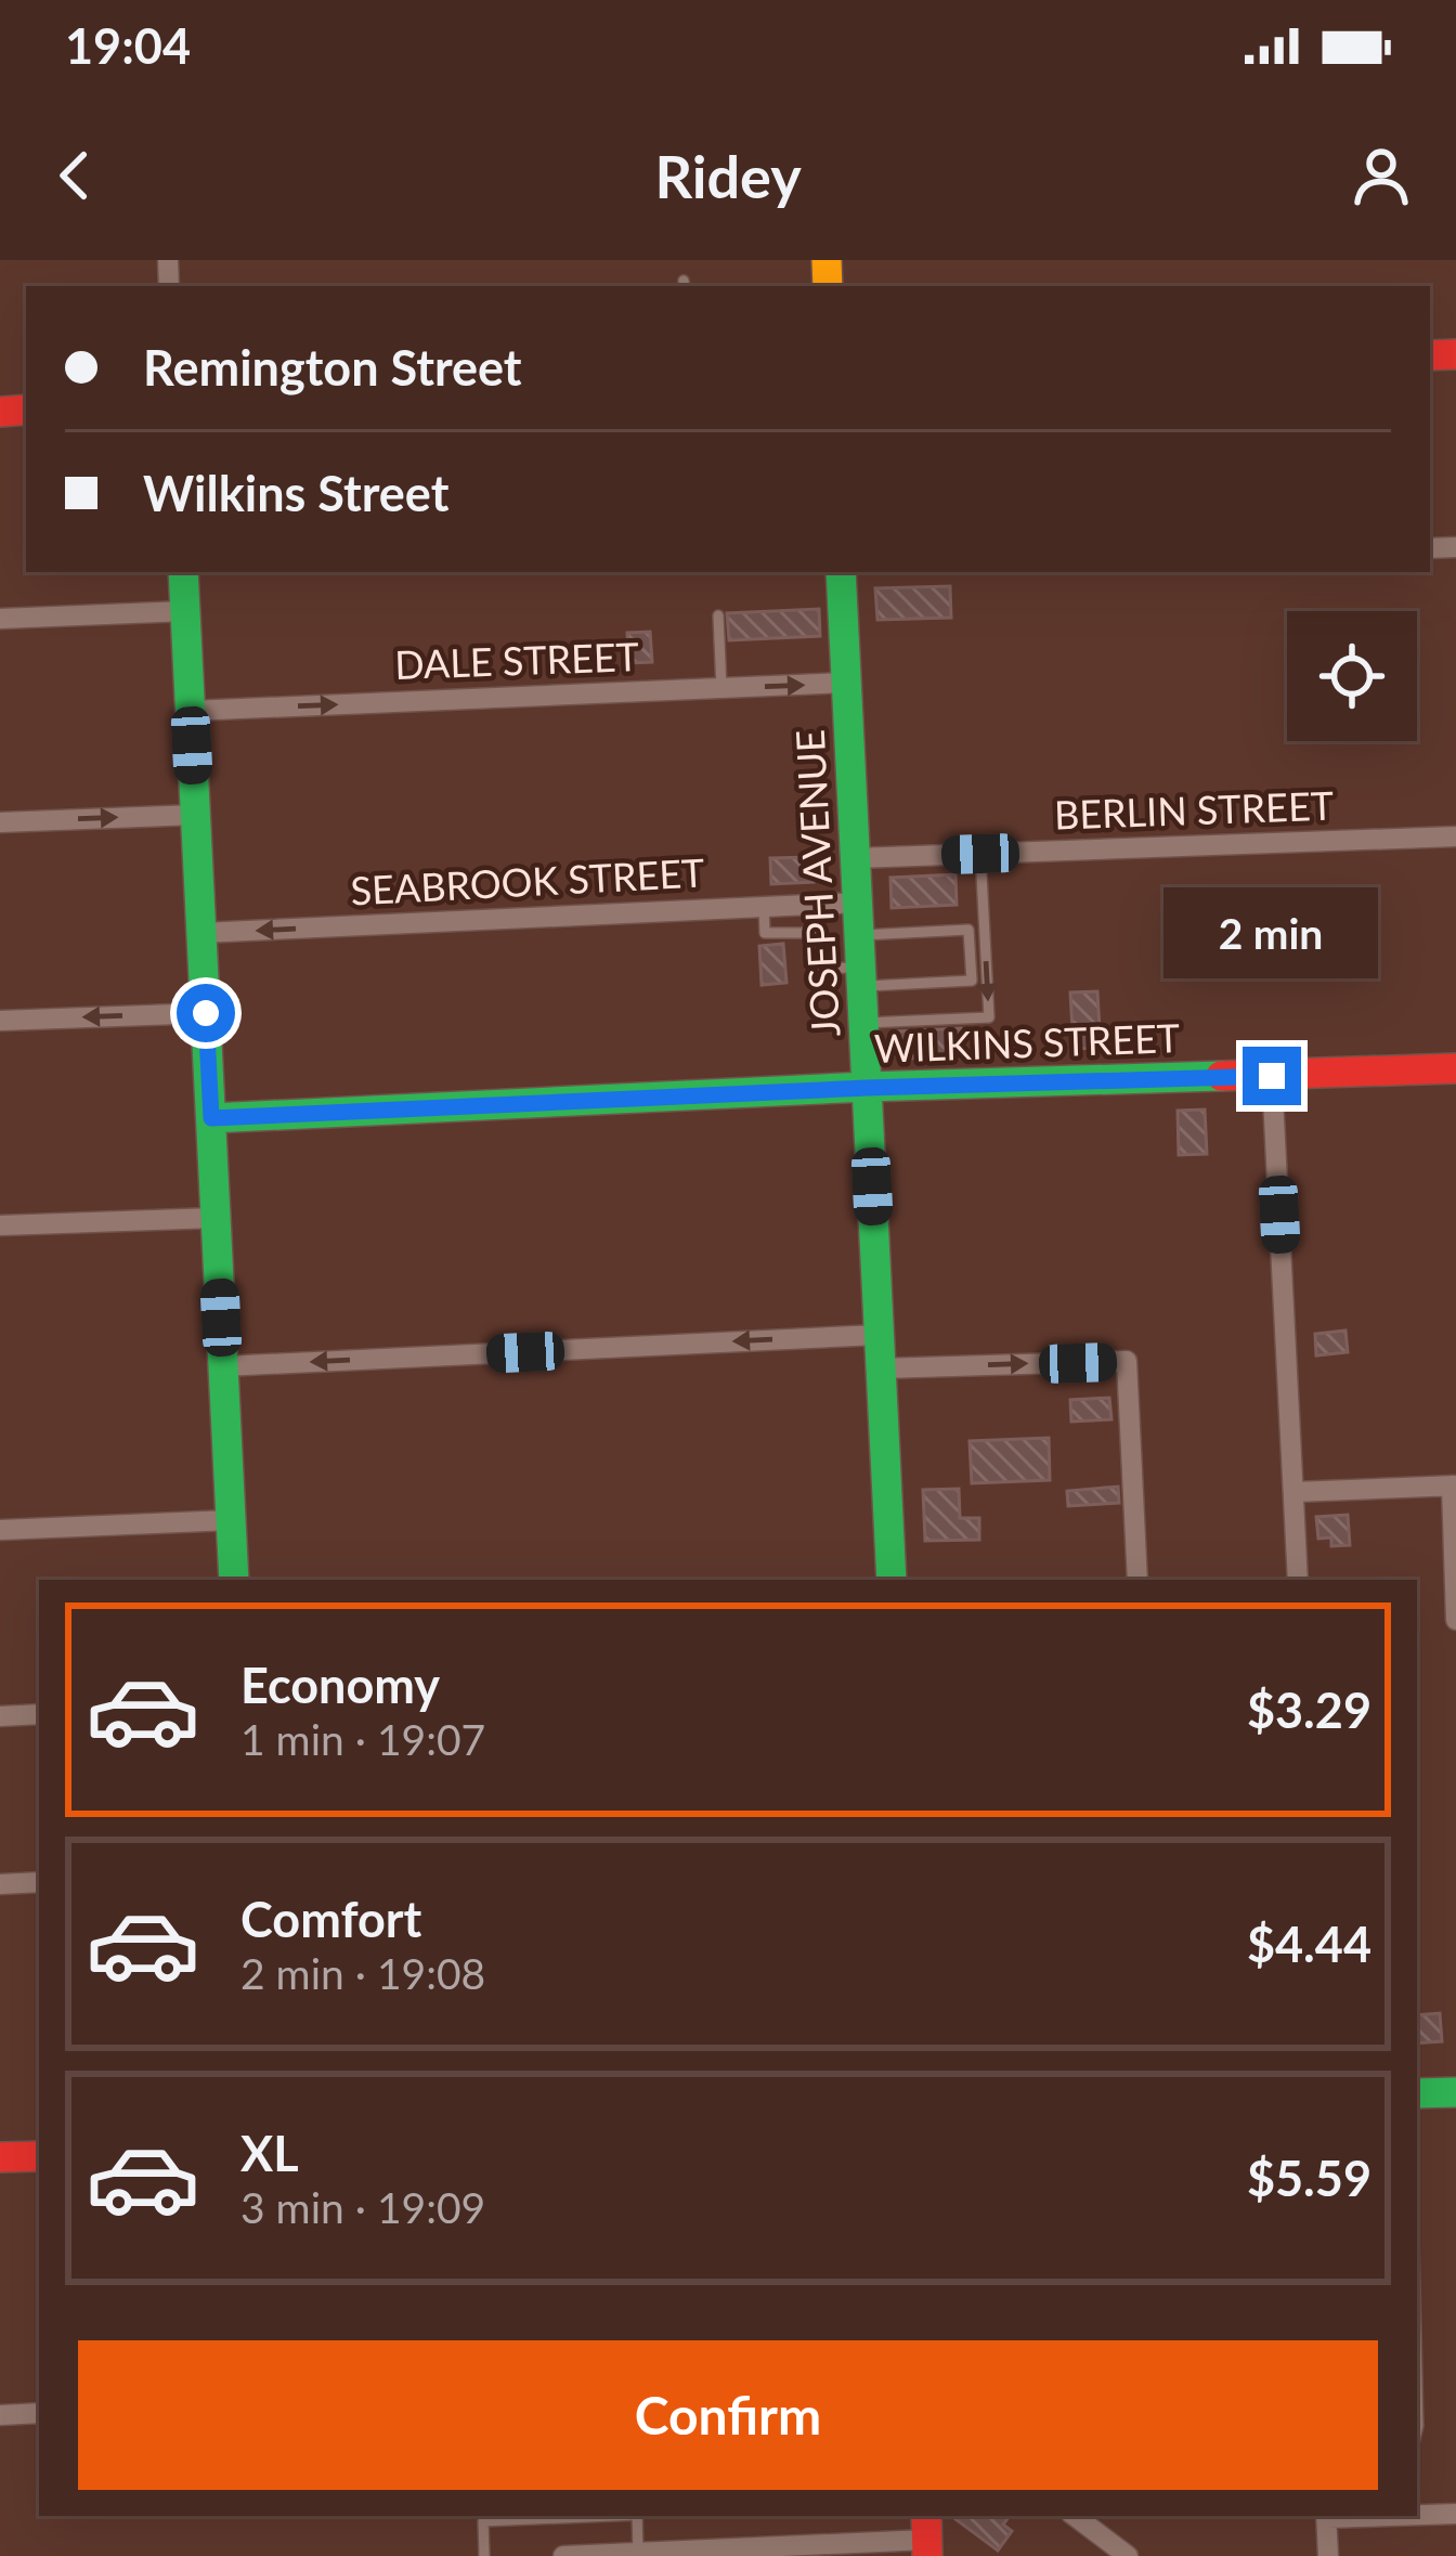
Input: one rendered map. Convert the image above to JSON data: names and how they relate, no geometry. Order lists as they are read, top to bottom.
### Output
{
  "streets": {
    "street": [
      "DALE STREET",
      "BERLIN STREET",
      "SEABROOK STREET",
      "JOSEPH AVENUE",
      "WILKINS STREET"
    ]
  },
  "crossings": [
    ["DALE STREET", "JOSEPH AVENUE"],
    ["BERLIN STREET", "JOSEPH AVENUE"],
    ["SEABROOK STREET", "JOSEPH AVENUE"],
    ["JOSEPH AVENUE", "WILKINS STREET"]
  ],
  "one_way": ["DALE STREET", "SEABROOK STREET"],
  "page": {
    "status": "19:04",
    "header": "Ridey",
    "banner": ["Remington Street", "Wilkins Street"],
    "bubble": "2 min",
    "list": [
      {
        "name": "Economy",
        "note": "1 min · 19:07",
        "value": "$3.29"
      },
      {
        "name": "Comfort",
        "note": "2 min · 19:08",
        "value": "$4.44"
      },
      {
        "name": "XL",
        "note": "3 min · 19:09",
        "value": "$5.59"
      }
    ],
    "buttons": "Confirm"
  }
}
